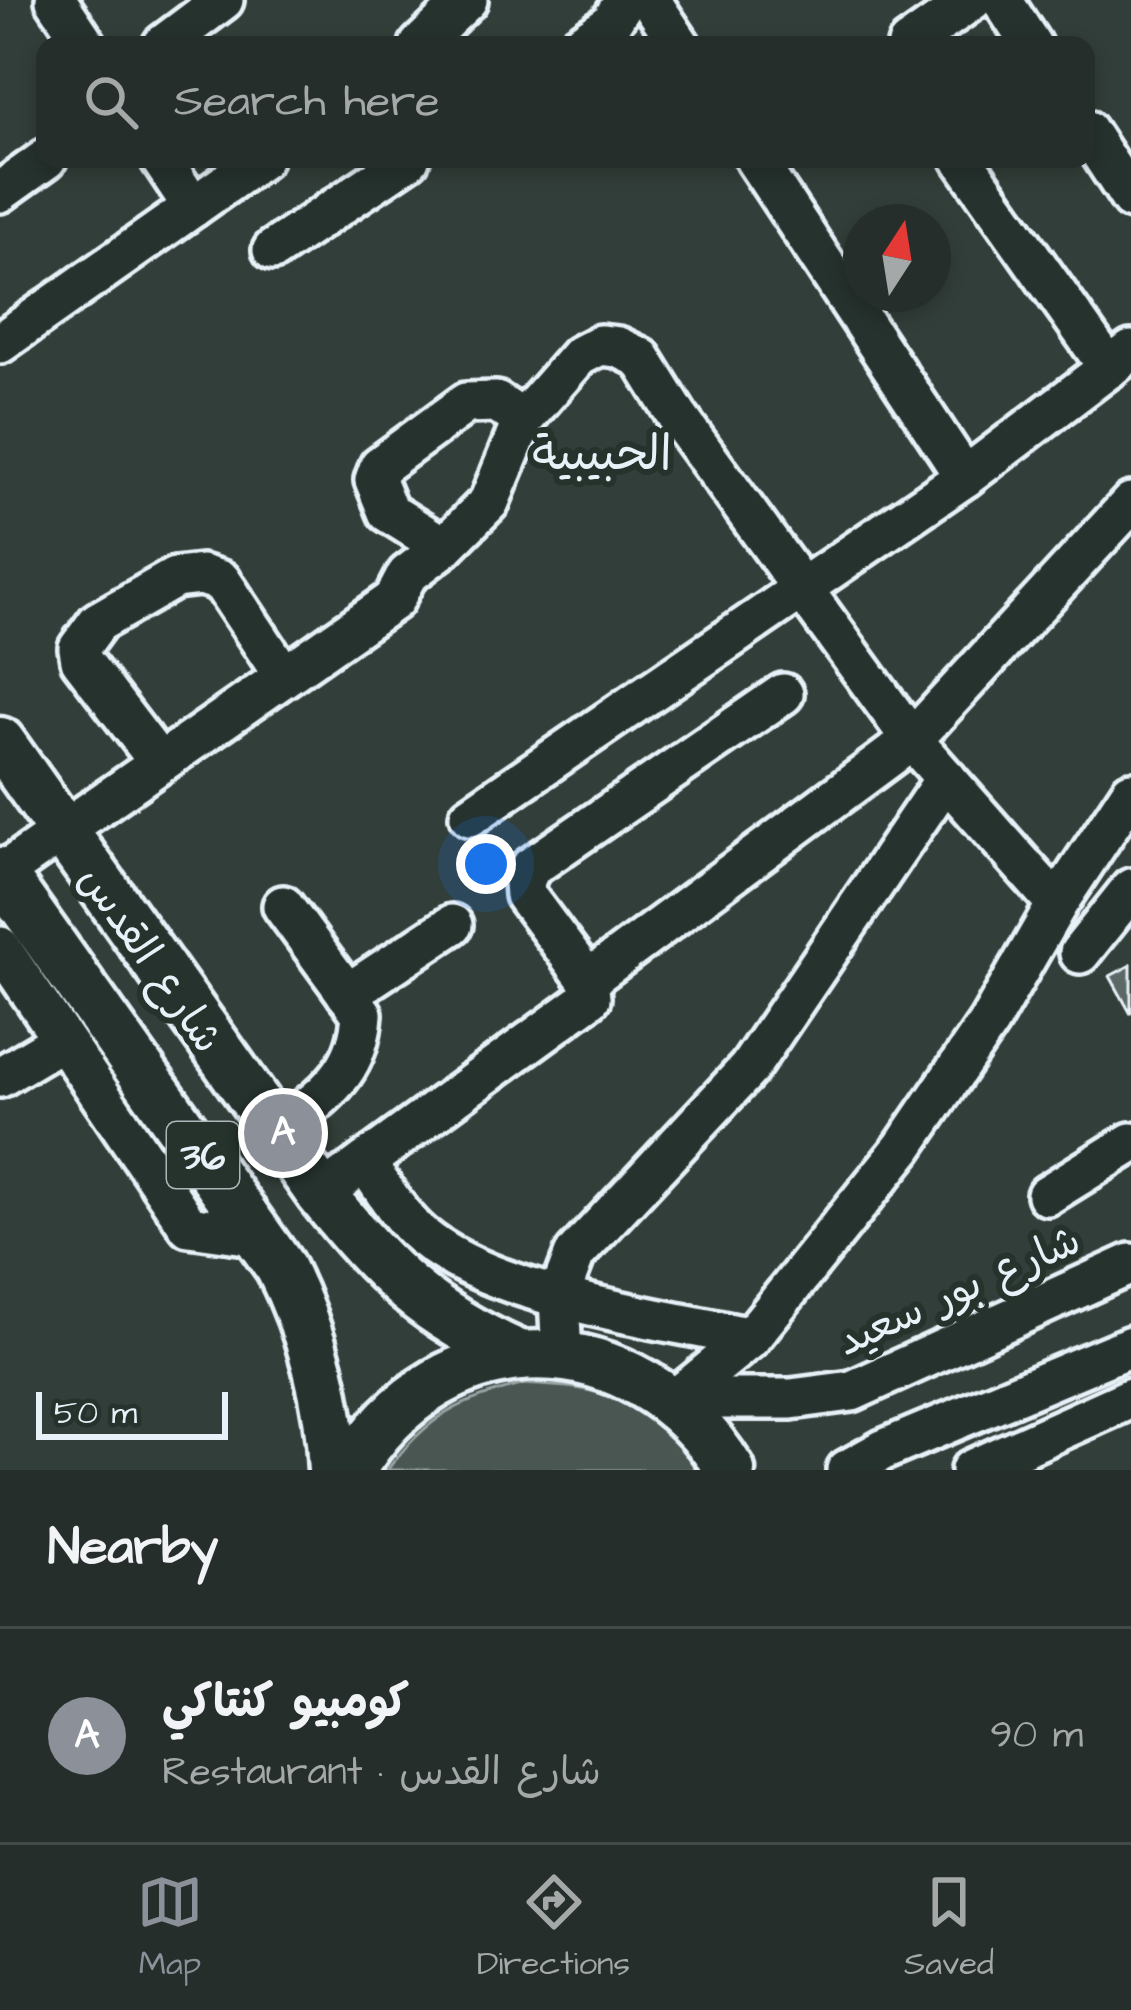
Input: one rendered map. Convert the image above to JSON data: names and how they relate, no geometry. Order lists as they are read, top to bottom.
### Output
{
  "streets": {
    "main road": ["شارع القدس", "36"],
    "street": ["شارع بور سعيد"]
  },
  "crossings": [
    ["شارع القدس", "شارع بور سعيد"]
  ],
  "districts": ["الحبيبية"],
  "scale_bar": "50 m",
  "north": "top",
  "page": {
    "search": "Search here",
    "pins": "A",
    "scale": "50 m",
    "heading": "Nearby",
    "list": [
      {
        "mark": "A",
        "name": "كومبيو كنتاكي",
        "note": "Restaurant · شارع القدس",
        "value": "90 m"
      }
    ],
    "nav": ["Map", "Directions", "Saved"]
  }
}
